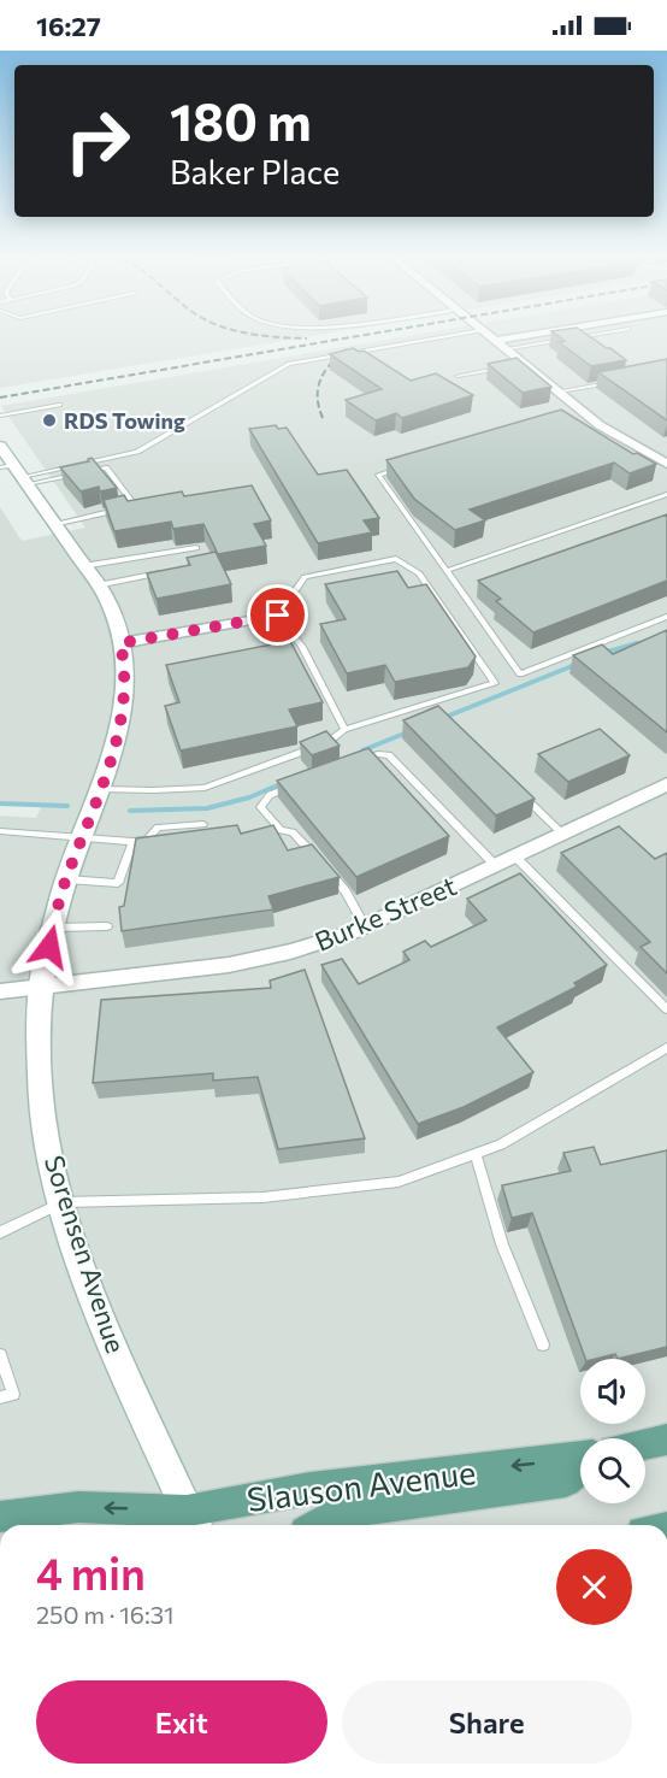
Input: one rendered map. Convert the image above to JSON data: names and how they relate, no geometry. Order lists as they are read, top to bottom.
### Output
{
  "streets": {
    "main road": ["Slauson Avenue"],
    "street": ["Burke Street", "Sorensen Avenue"]
  },
  "crossings": [
    ["Burke Street", "Sorensen Avenue"],
    ["Sorensen Avenue", "Slauson Avenue"]
  ],
  "places": ["RDS Towing"],
  "page": {
    "status": "16:27",
    "turn": ["180 m", "Baker Place"],
    "heading": ["4 min", "250 m · 16:31"],
    "buttons": ["Exit", "Share"]
  }
}
